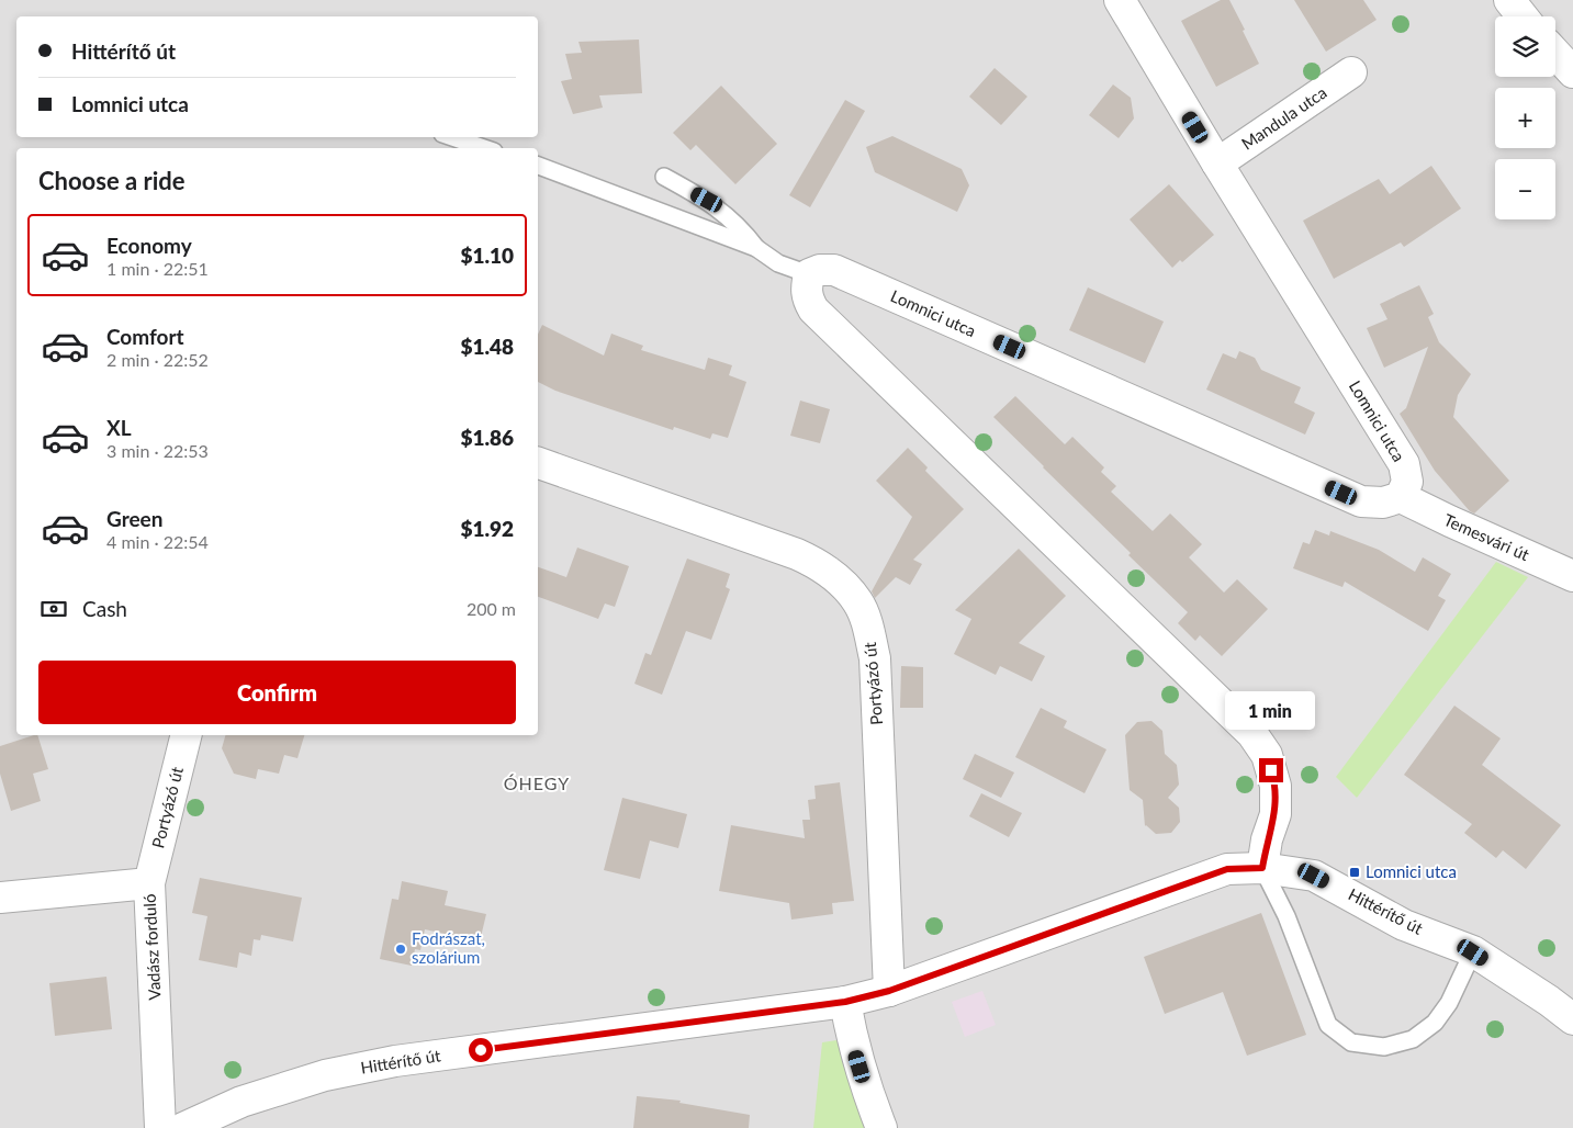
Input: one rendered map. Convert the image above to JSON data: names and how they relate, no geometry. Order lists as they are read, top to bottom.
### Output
{
  "streets": {
    "street": [
      "Mandula utca",
      "Lomnici utca",
      "Temesvári út",
      "Portyázó út",
      "Hittérítő út",
      "Vadász forduló"
    ]
  },
  "crossings": [
    ["Mandula utca", "Lomnici utca"],
    ["Lomnici utca", "Temesvári út"],
    ["Portyázó út", "Hittérítő út"],
    ["Portyázó út", "Vadász forduló"]
  ],
  "districts": ["ÓHEGY"],
  "places": {
    "transit": ["Lomnici utca"],
    "other": ["Fodrászat, szolárium"]
  },
  "page": {
    "map_buttons": ["+", "−"],
    "banner": ["Hittérítő út", "Lomnici utca"],
    "heading": "Choose a ride",
    "list": [
      {
        "name": "Economy",
        "note": "1 min · 22:51",
        "value": "$1.10"
      },
      {
        "name": "Comfort",
        "note": "2 min · 22:52",
        "value": "$1.48"
      },
      {
        "name": "XL",
        "note": "3 min · 22:53",
        "value": "$1.86"
      },
      {
        "name": "Green",
        "note": "4 min · 22:54",
        "value": "$1.92"
      }
    ],
    "pay": ["Cash", "200 m"],
    "buttons": "Confirm",
    "bubble": "1 min"
  }
}
